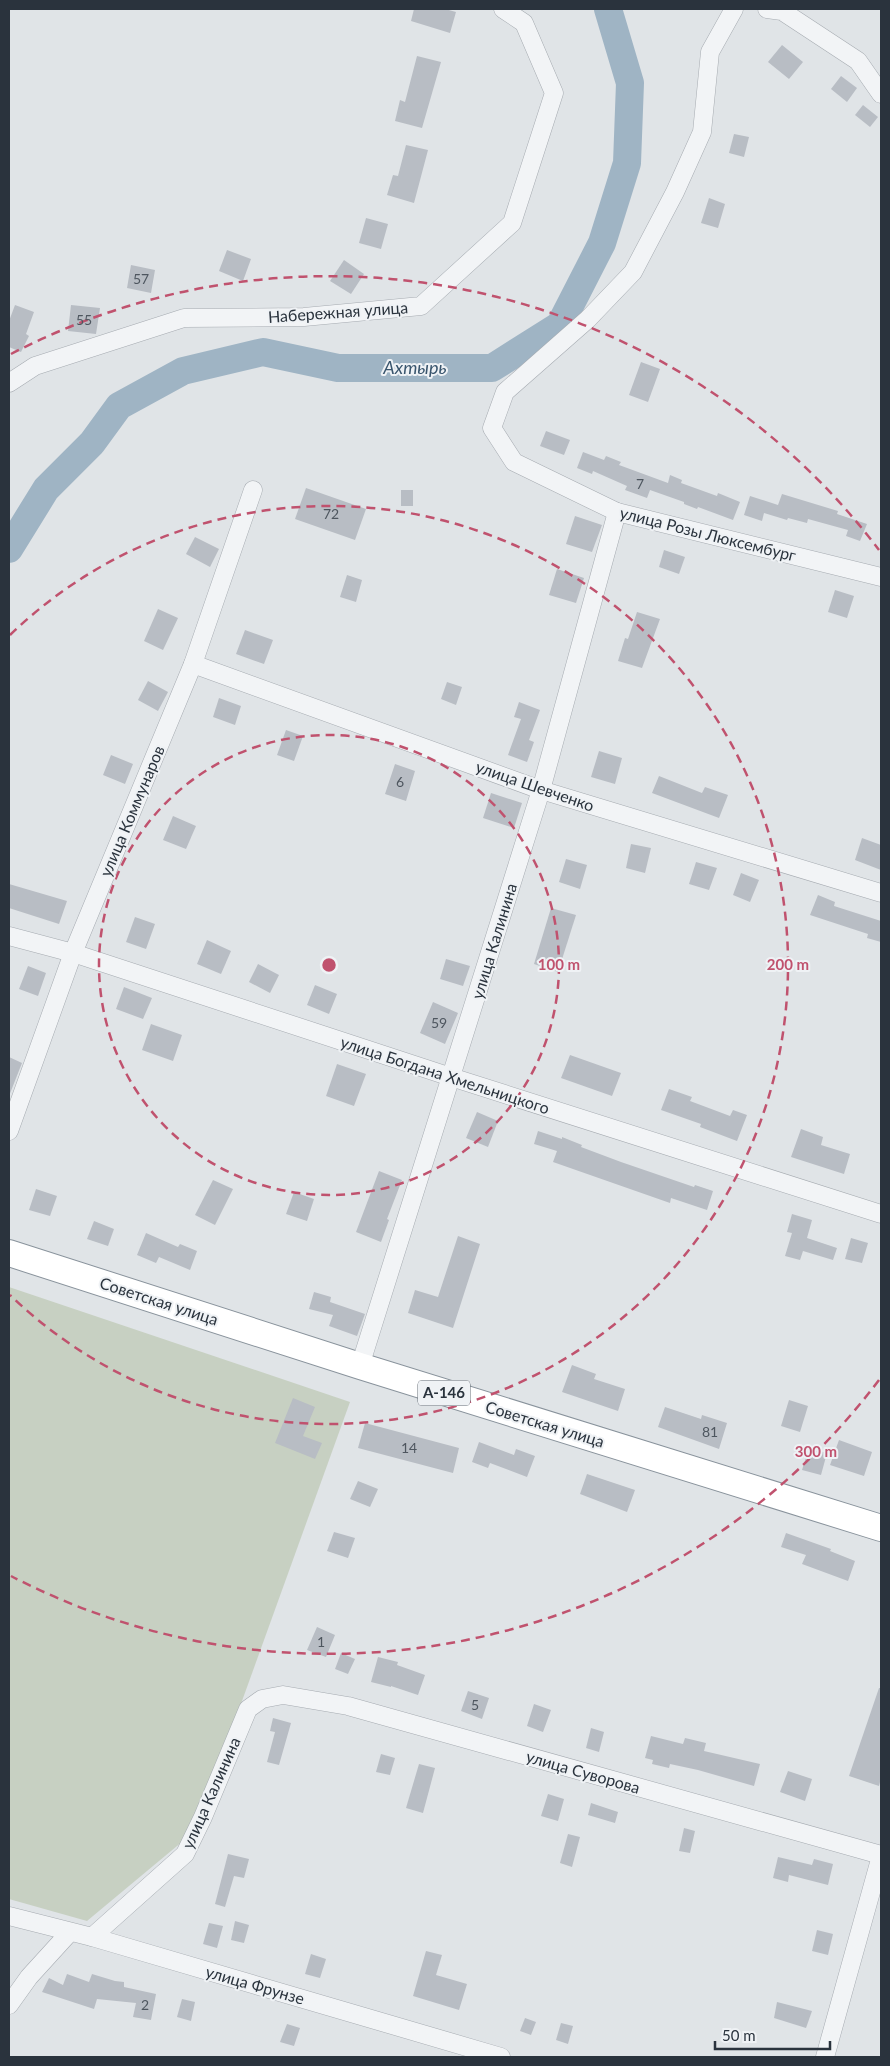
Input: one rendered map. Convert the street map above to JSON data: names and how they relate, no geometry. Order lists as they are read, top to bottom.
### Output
{
  "streets": {
    "highway": ["Советская улица", "А-146"],
    "street": [
      "Набережная улица",
      "улица Розы Люксембург",
      "улица Шевченко",
      "улица Коммунаров",
      "улица Калинина",
      "улица Богдана Хмельницкого",
      "улица Суворова",
      "улица Фрунзе"
    ]
  },
  "crossings": [
    ["улица Розы Люксембург", "улица Калинина"],
    ["улица Шевченко", "улица Коммунаров"],
    ["улица Шевченко", "улица Калинина"],
    ["улица Коммунаров", "улица Богдана Хмельницкого"],
    ["улица Калинина", "улица Богдана Хмельницкого"],
    ["улица Калинина", "Советская улица"],
    ["улица Калинина", "улица Суворова"],
    ["улица Калинина", "улица Фрунзе"]
  ],
  "water": ["Ахтырь"],
  "house_numbers": [
    "57",
    "55",
    "7",
    "72",
    "6",
    "59",
    "81",
    "14",
    "1",
    "5",
    "2"
  ],
  "scale_bar": "50 m",
  "rings": ["100 m", "200 m", "300 m"]
}
